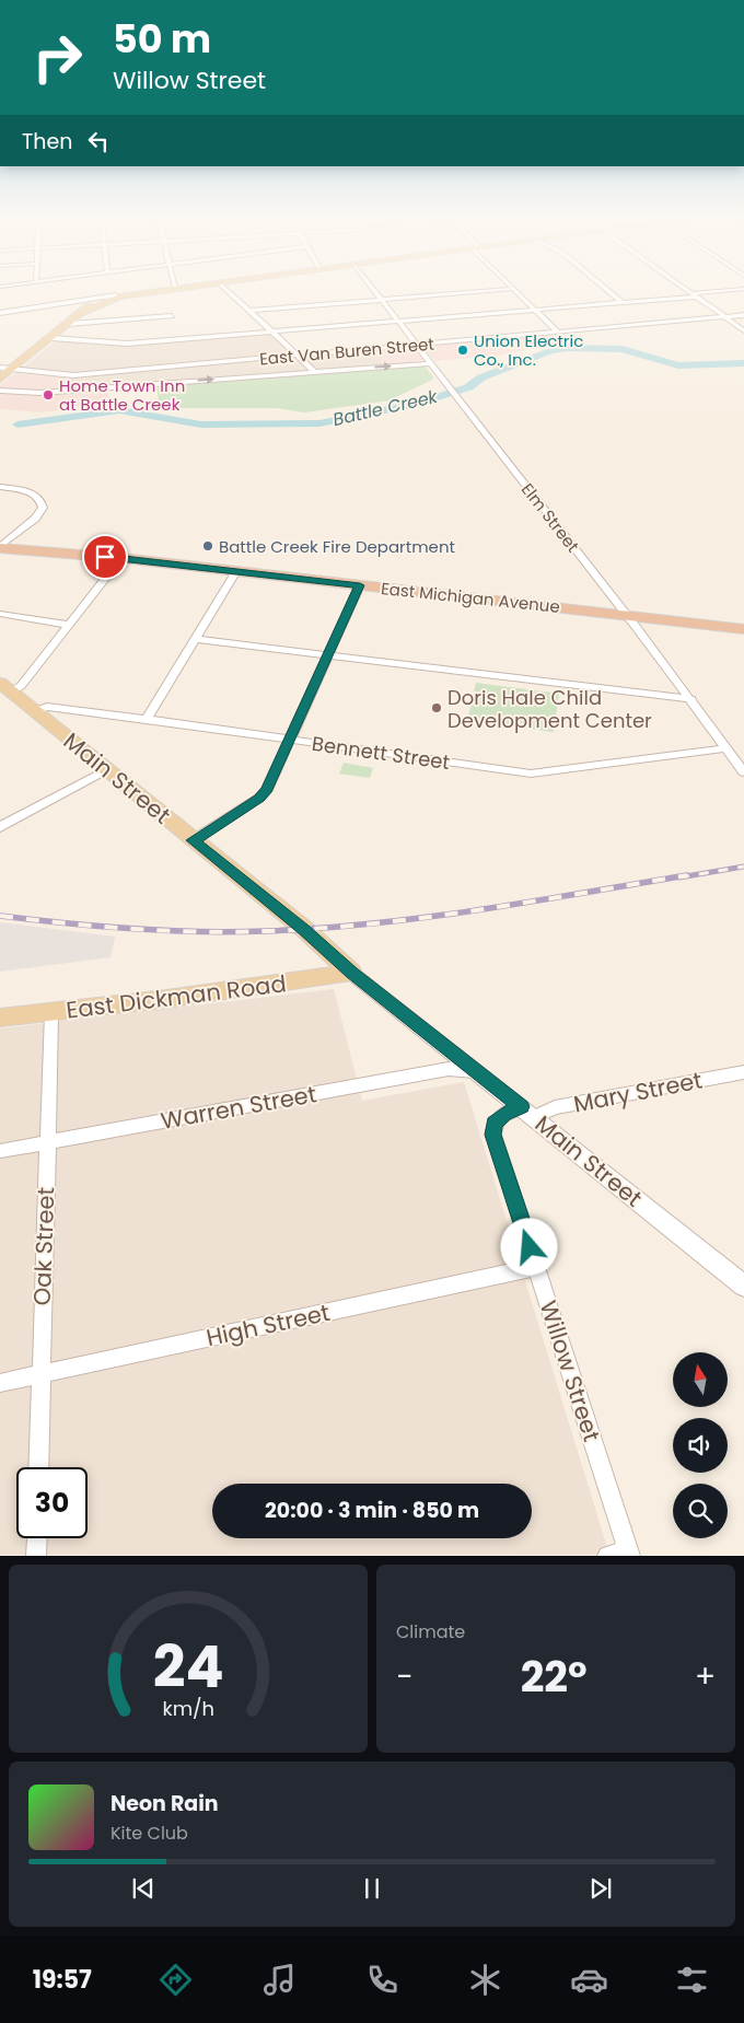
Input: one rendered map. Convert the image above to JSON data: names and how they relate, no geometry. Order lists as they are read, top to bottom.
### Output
{
  "streets": {
    "highway": ["East Michigan Avenue"],
    "main road": ["Main Street", "East Dickman Road"],
    "street": [
      "East Van Buren Street",
      "Elm Street",
      "Bennett Street",
      "Mary Street",
      "Warren Street",
      "Oak Street",
      "High Street",
      "Willow Street"
    ]
  },
  "crossings": [
    ["East Van Buren Street", "Elm Street"],
    ["Elm Street", "East Michigan Avenue"],
    ["Elm Street", "Bennett Street"],
    ["Bennett Street", "Main Street"],
    ["Main Street", "East Dickman Road"],
    ["Main Street", "Mary Street"],
    ["Main Street", "Warren Street"],
    ["Main Street", "Willow Street"],
    ["East Dickman Road", "Oak Street"],
    ["Mary Street", "Willow Street"],
    ["Warren Street", "Oak Street"],
    ["Oak Street", "High Street"],
    ["High Street", "Willow Street"]
  ],
  "water": ["Battle Creek"],
  "places": [
    "Union Electric Co., Inc.",
    "Home Town Inn at Battle Creek",
    "Battle Creek Fire Department",
    "Doris Hale Child Development Center"
  ],
  "north": "top",
  "page": {
    "turn": ["50 m", "Willow Street"],
    "then": "Then",
    "limit": "30",
    "trip": "20:00 · 3 min · 850 m",
    "tile": "Climate",
    "heat": ["−", "22°", "+"],
    "song": ["Neon Rain", "Kite Club"],
    "tabs": "19:57",
    "gauge": ["24", "km/h"]
  }
}
